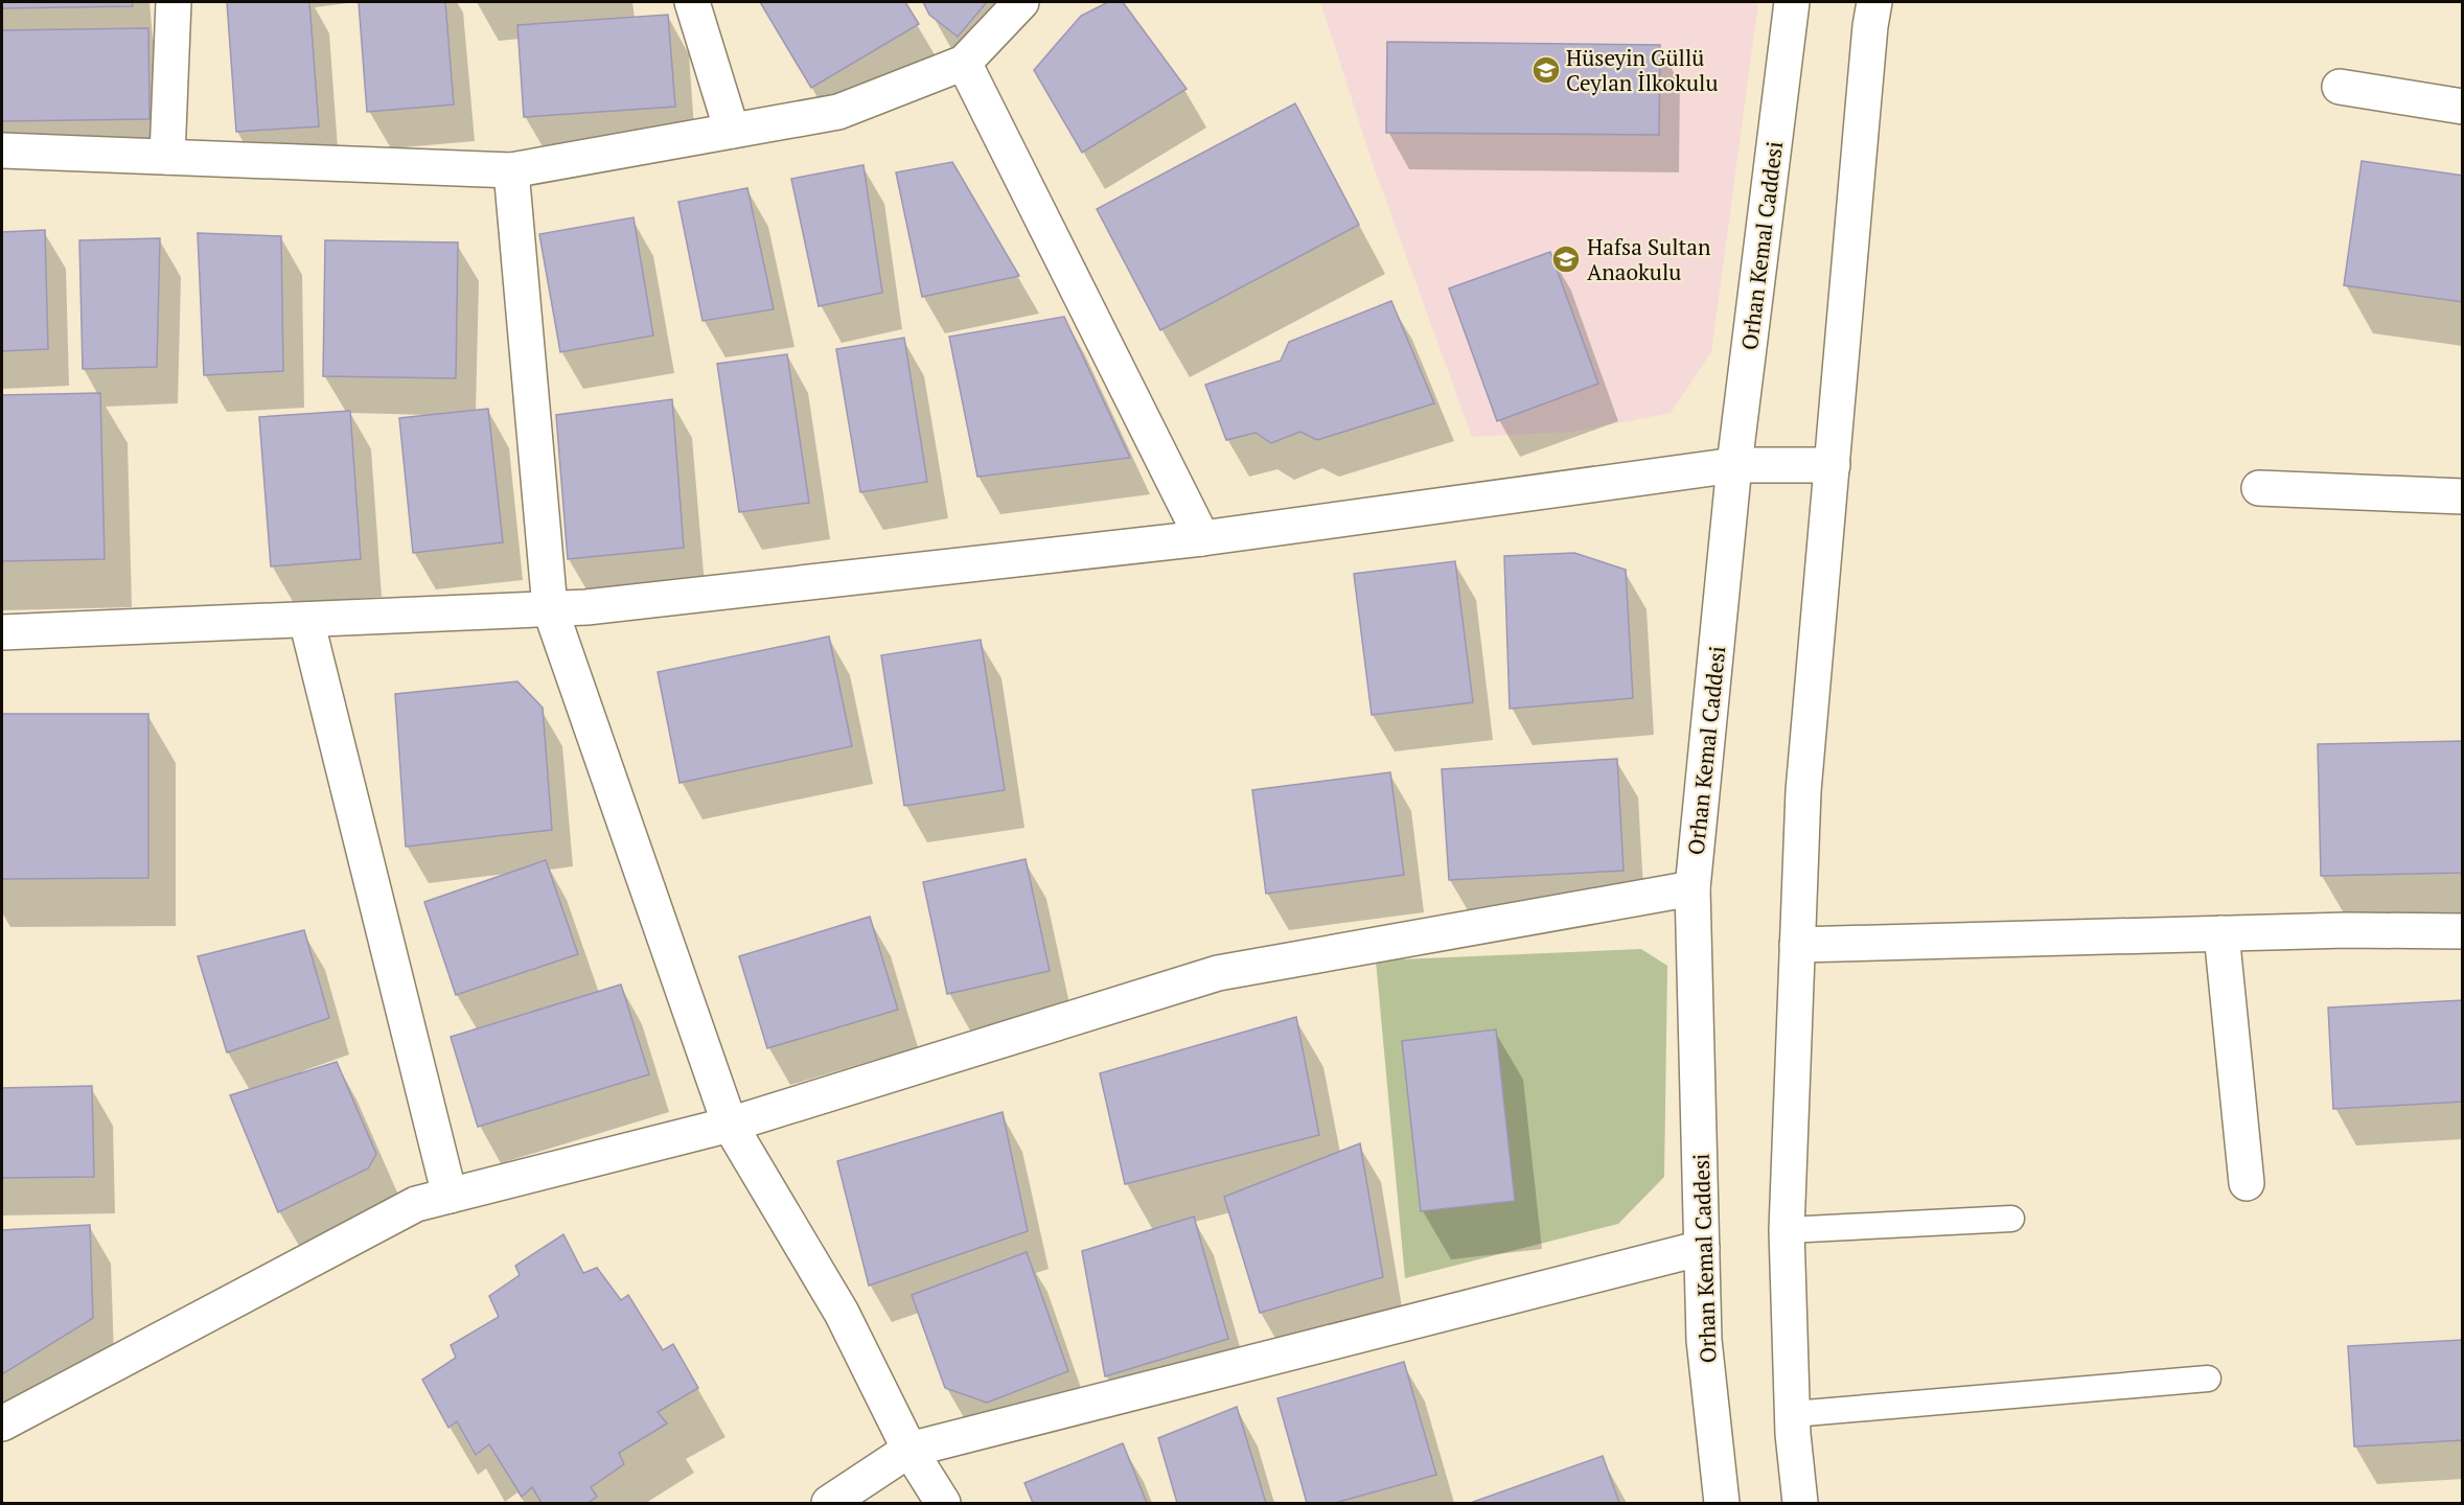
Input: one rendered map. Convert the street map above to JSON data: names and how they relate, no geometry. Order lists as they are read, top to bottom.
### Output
{
  "streets": {
    "street": ["Orhan Kemal Caddesi"]
  },
  "places": {
    "school or university": ["Hüseyin Güllü Ceylan İlkokulu", "Hafsa Sultan Anaokulu"]
  }
}
